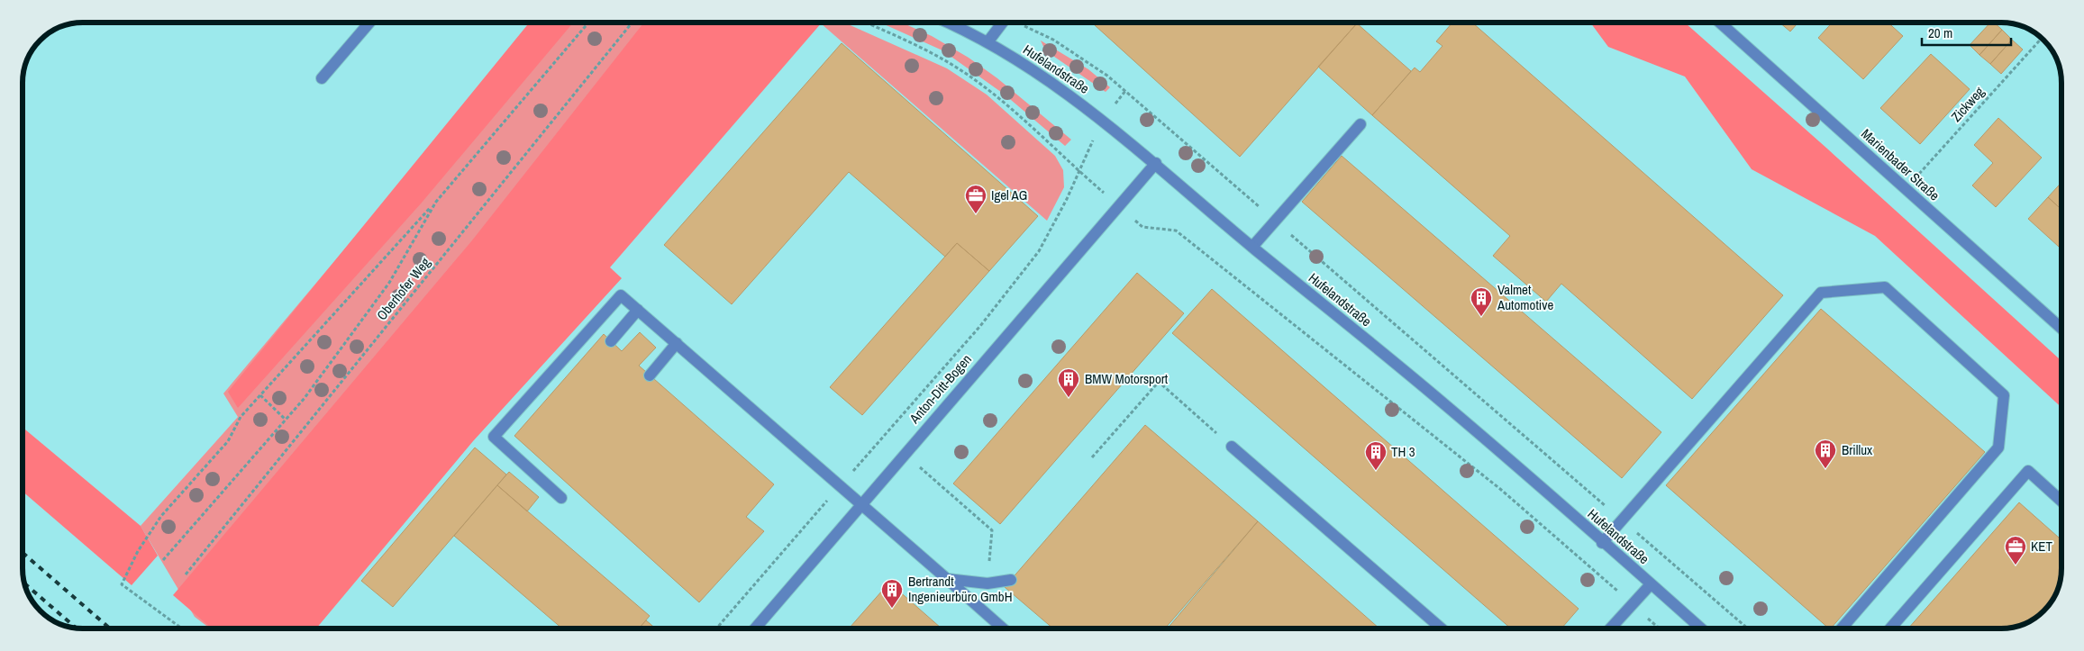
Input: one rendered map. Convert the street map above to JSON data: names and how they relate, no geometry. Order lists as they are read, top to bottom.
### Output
{
  "streets": {
    "street": ["Hufelandstraße", "Marienbader Straße", "Anton-Ditt-Bogen"],
    "path": ["Zickweg", "Oberhofer Weg"]
  },
  "crossings": [
    ["Hufelandstraße", "Anton-Ditt-Bogen"],
    ["Zickweg", "Marienbader Straße"]
  ],
  "places": {
    "office": ["Igel AG", "KET"],
    "building": [
      "Valmet Automotive",
      "BMW Motorsport",
      "Brillux",
      "TH 3",
      "Bertrandt Ingenieurbüro GmbH"
    ]
  },
  "scale_bar": "20 m"
}
